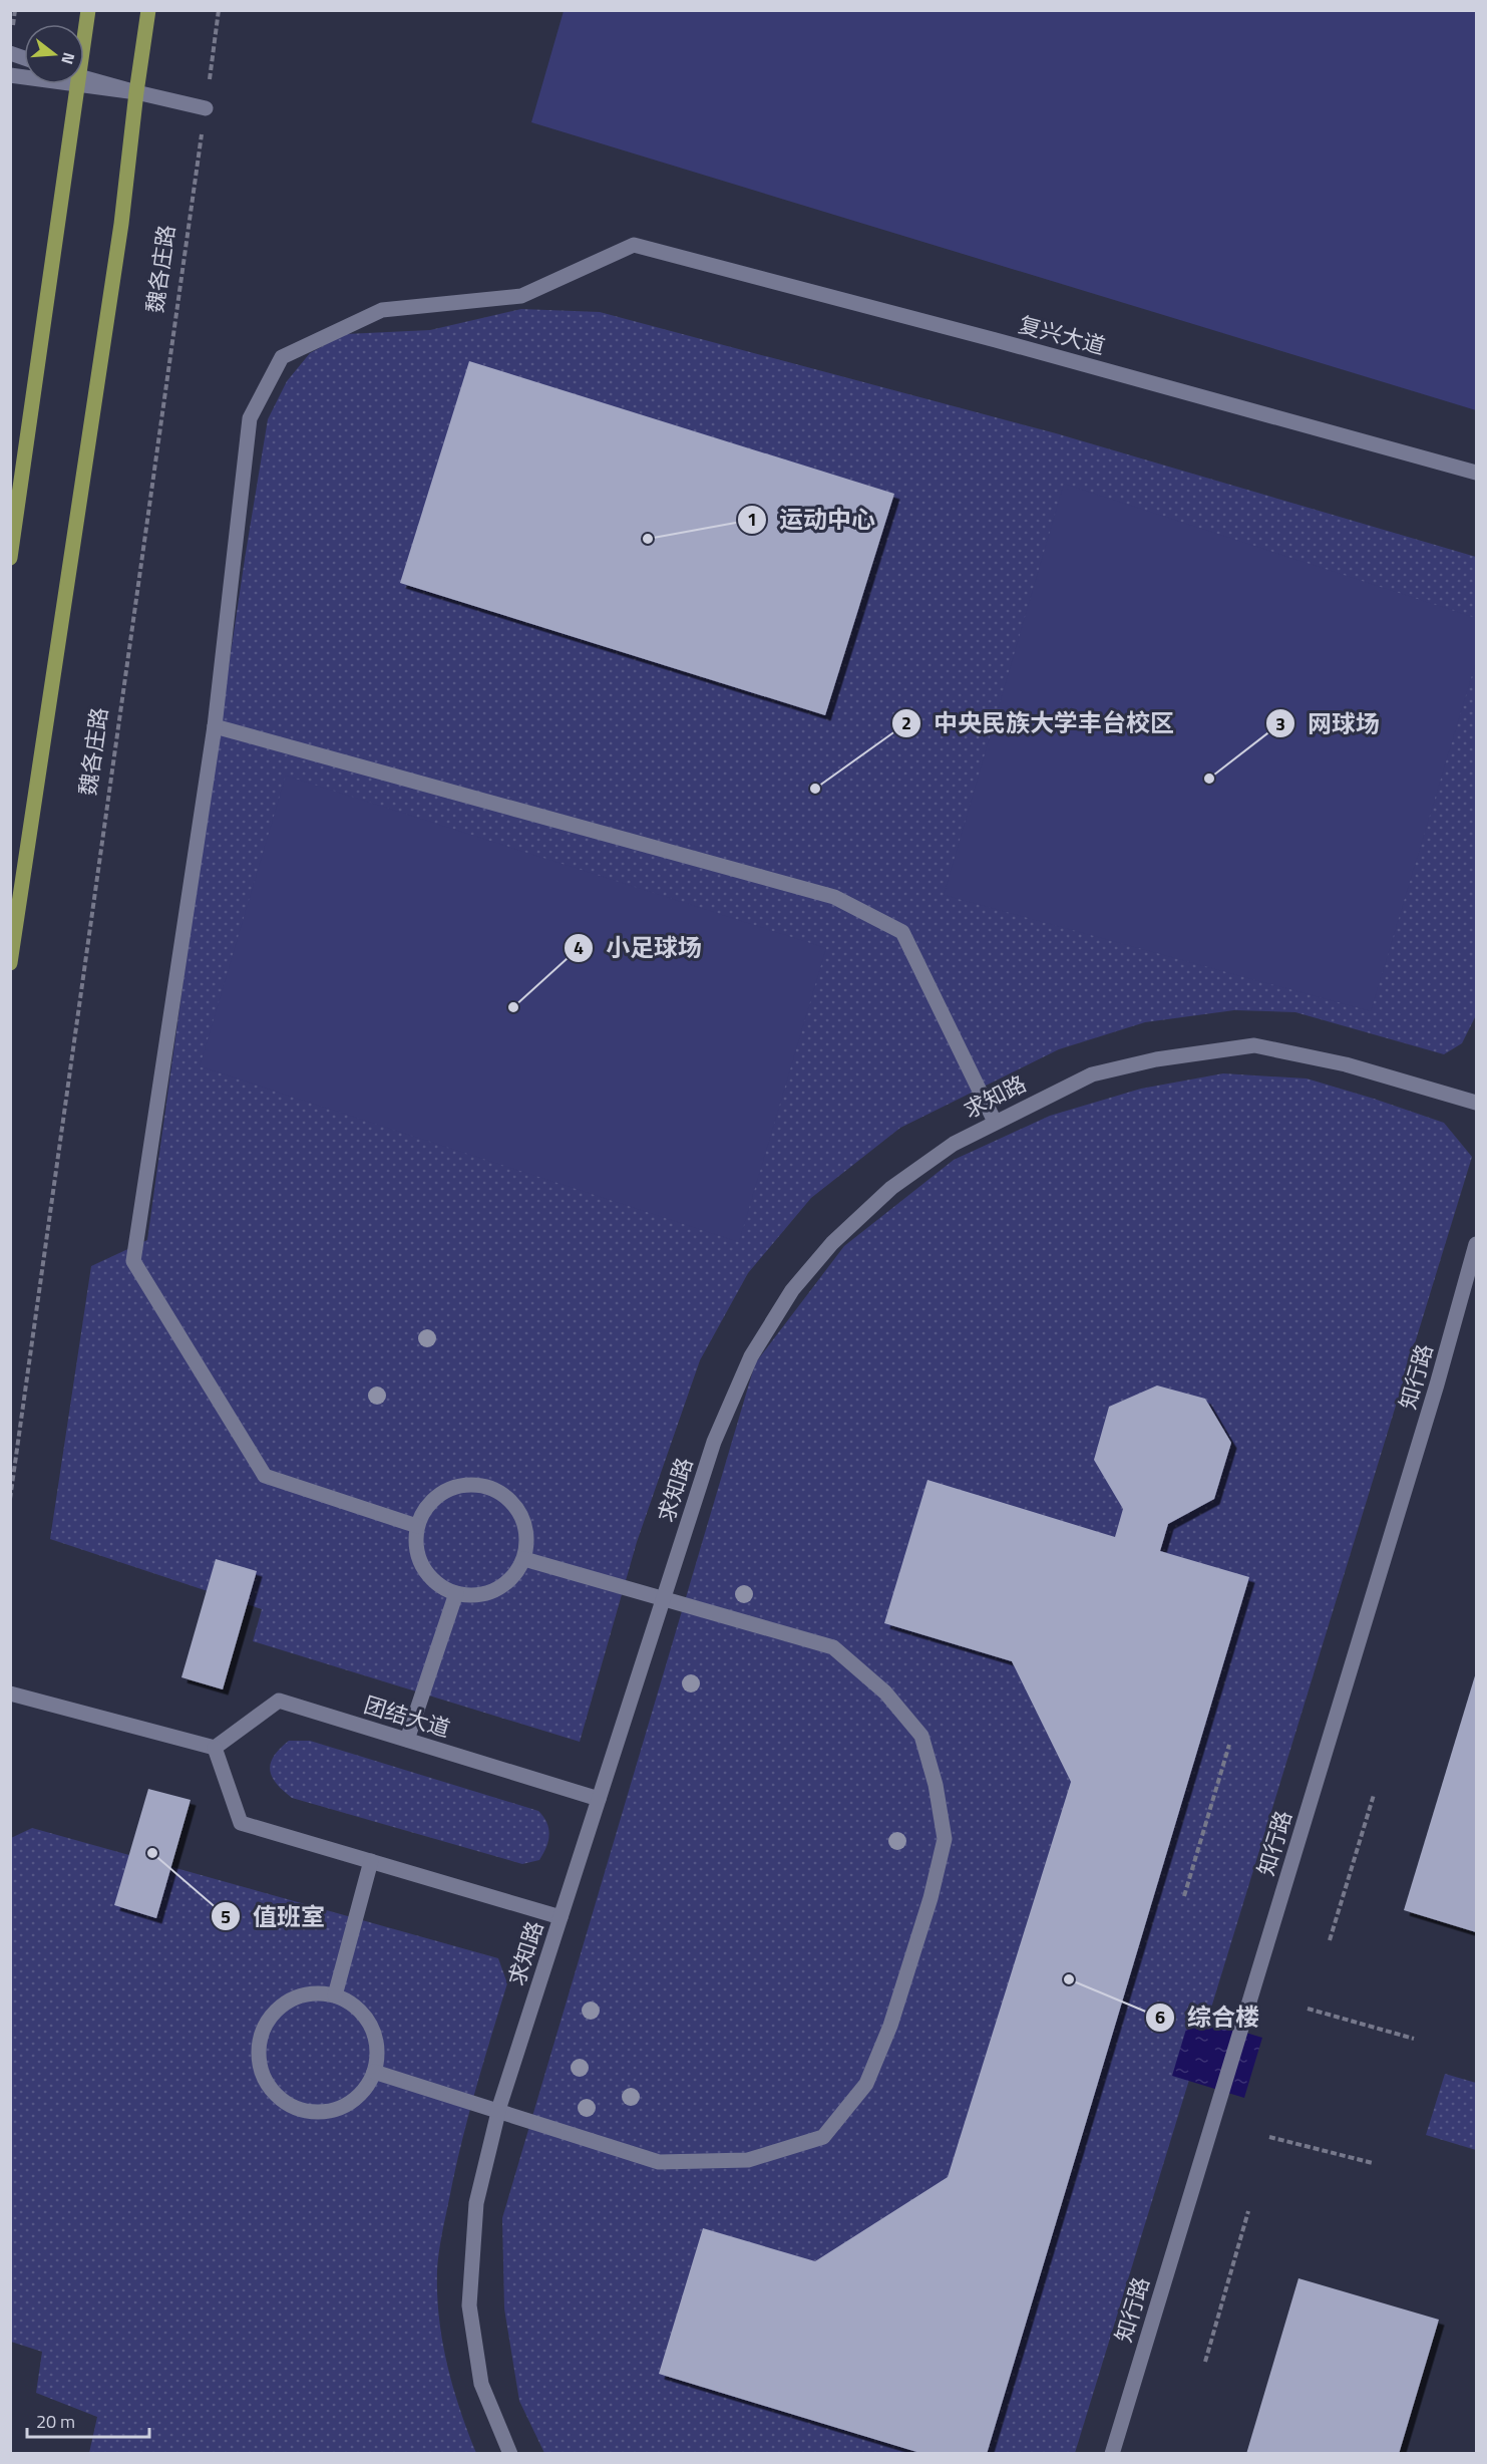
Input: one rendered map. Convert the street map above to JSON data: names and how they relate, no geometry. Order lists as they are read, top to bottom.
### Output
{
  "streets": {
    "main road": ["魏各庄路"],
    "street": [
      "复兴大道",
      "求知路",
      "知行路",
      "团结大道"
    ]
  },
  "crossings": [
    ["求知路", "团结大道"]
  ],
  "places": [
    "运动中心",
    "网球场",
    "中央民族大学丰台校区",
    "小足球场",
    "值班室",
    "综合楼"
  ],
  "scale_bar": "20 m",
  "north": "right"
}
